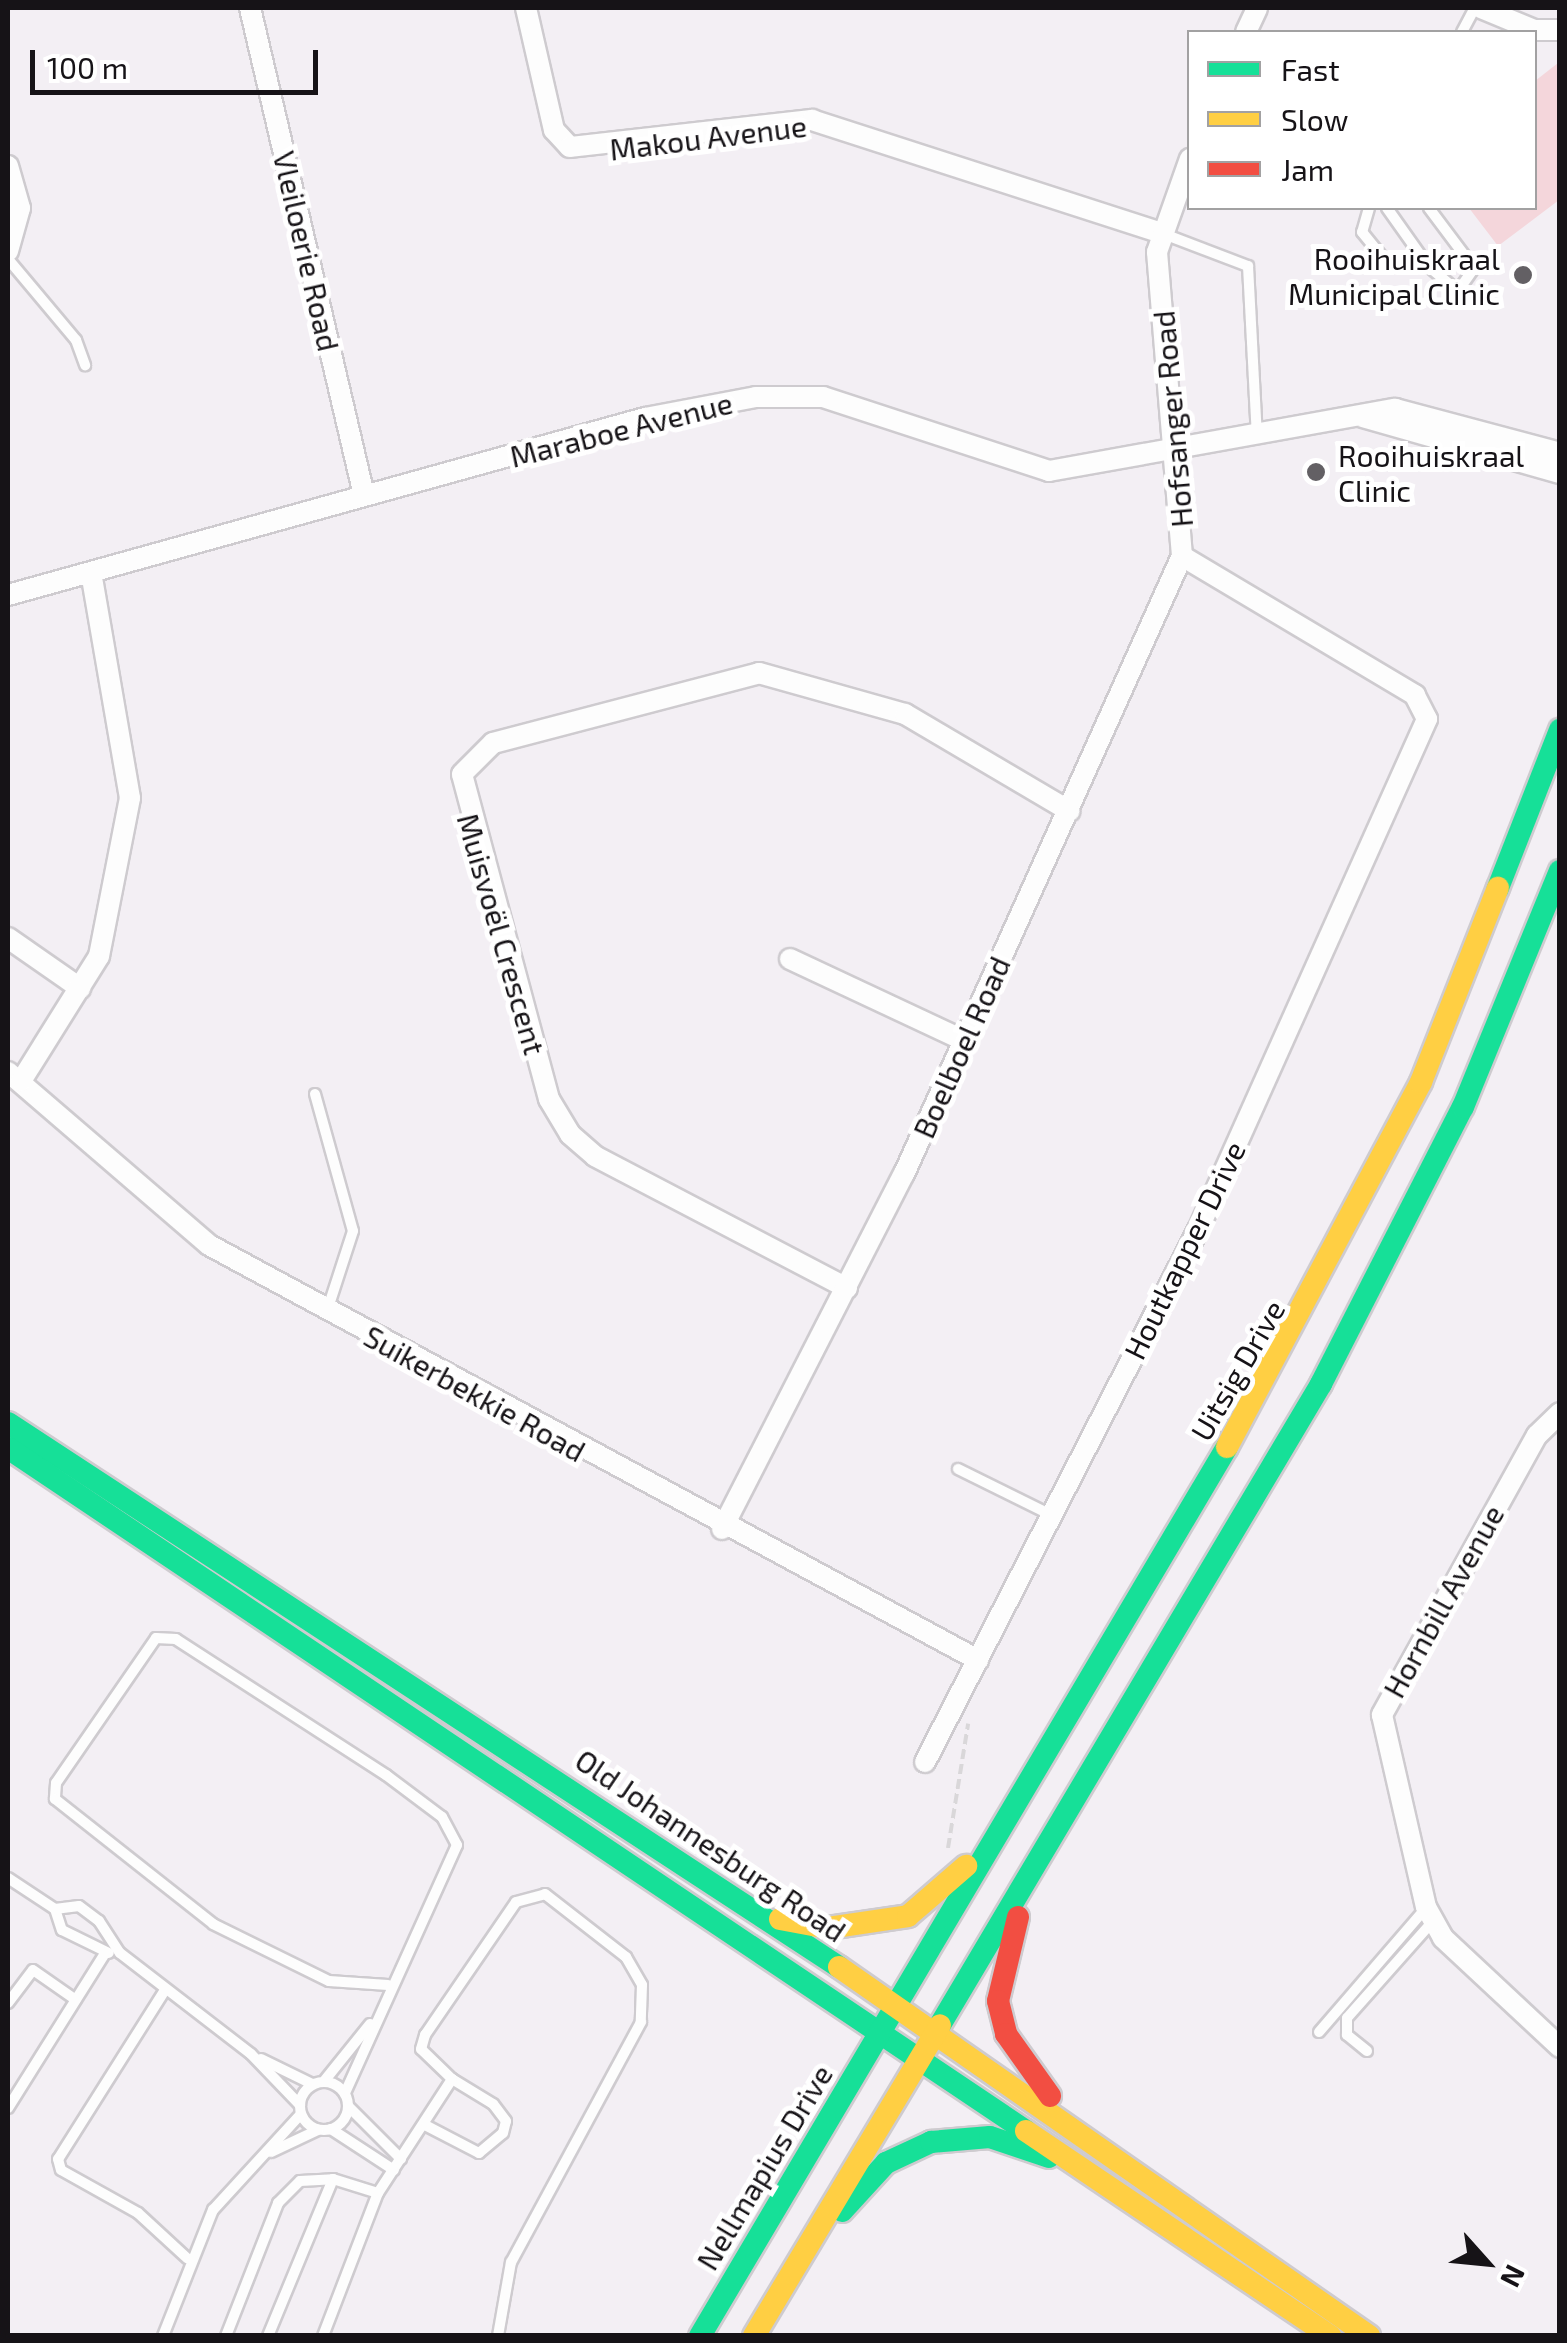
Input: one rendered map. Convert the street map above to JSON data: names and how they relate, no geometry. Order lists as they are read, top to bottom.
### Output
{
  "streets": {
    "main road": ["Uitsig Drive", "Old Johannesburg Road", "Nellmapius Drive"],
    "street": [
      "Makou Avenue",
      "Vleiloerie Road",
      "Hofsanger Road",
      "Maraboe Avenue",
      "Muisvoël Crescent",
      "Boelboel Road",
      "Houtkapper Drive",
      "Suikerbekkie Road",
      "Hornbill Avenue"
    ]
  },
  "crossings": [
    ["Makou Avenue", "Hofsanger Road"],
    ["Vleiloerie Road", "Maraboe Avenue"],
    ["Hofsanger Road", "Maraboe Avenue"],
    ["Hofsanger Road", "Boelboel Road"],
    ["Hofsanger Road", "Houtkapper Drive"],
    ["Muisvoël Crescent", "Boelboel Road"],
    ["Boelboel Road", "Suikerbekkie Road"],
    ["Houtkapper Drive", "Suikerbekkie Road"],
    ["Uitsig Drive", "Old Johannesburg Road"],
    ["Uitsig Drive", "Nellmapius Drive"],
    ["Old Johannesburg Road", "Nellmapius Drive"]
  ],
  "places": ["Rooihuiskraal Municipal Clinic", "Rooihuiskraal Clinic"],
  "legend": ["Fast", "Slow", "Jam"],
  "scale_bar": "100 m",
  "north": "bottom right"
}
